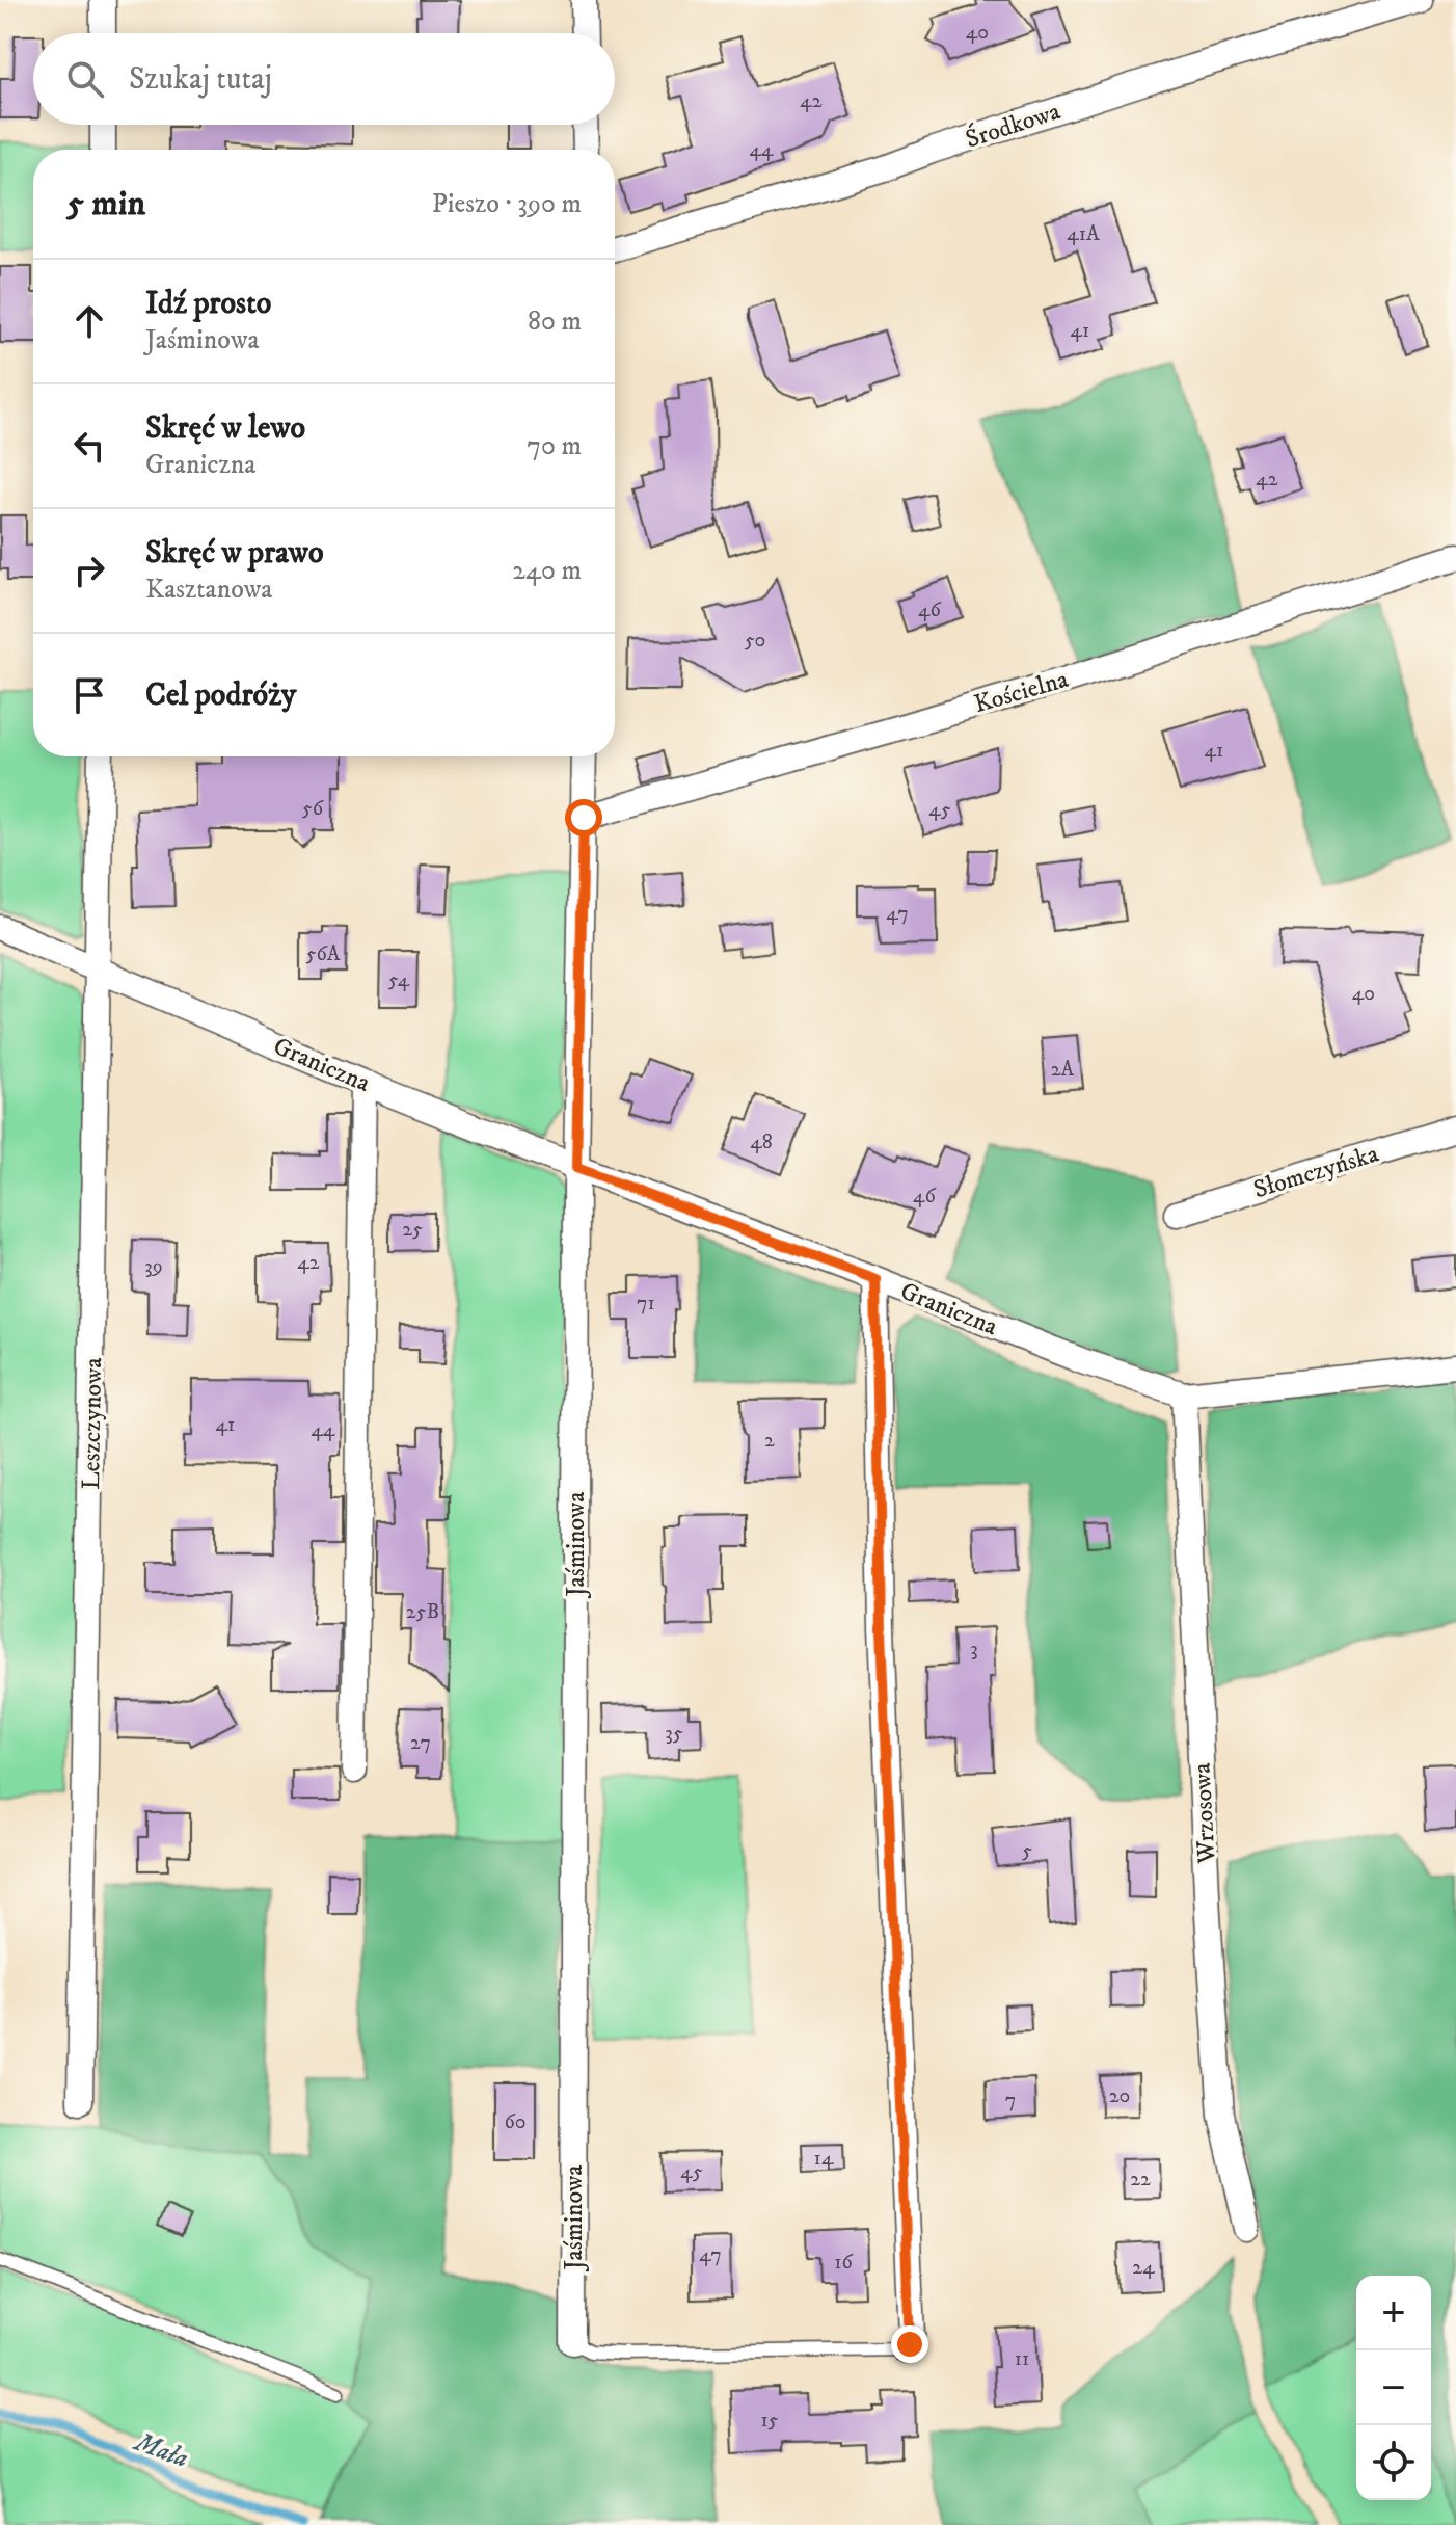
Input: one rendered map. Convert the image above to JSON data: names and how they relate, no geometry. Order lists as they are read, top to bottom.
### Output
{
  "streets": {
    "street": [
      "Środkowa",
      "Kościelna",
      "Graniczna",
      "Słomczyńska",
      "Leszczynowa",
      "Jaśminowa",
      "Wrzosowa"
    ]
  },
  "crossings": [
    ["Kościelna", "Jaśminowa"],
    ["Graniczna", "Leszczynowa"],
    ["Graniczna", "Jaśminowa"],
    ["Graniczna", "Wrzosowa"]
  ],
  "water": ["Mała"],
  "house_numbers": [
    "40",
    "42",
    "44",
    "41A",
    "41",
    "42",
    "46",
    "50",
    "41",
    "56",
    "45",
    "47",
    "56A",
    "54",
    "40",
    "2A",
    "48",
    "46",
    "25",
    "42",
    "39",
    "71",
    "41",
    "44",
    "2",
    "25B",
    "3",
    "35",
    "27",
    "5",
    "20",
    "7",
    "60",
    "14",
    "45",
    "22",
    "47",
    "16",
    "24",
    "11",
    "15"
  ],
  "page": {
    "search": "Szukaj tutaj",
    "heading": ["5 min", "Pieszo · 390 m"],
    "list": [
      ["Idź prosto", "Jaśminowa", "80 m"],
      ["Skręć w lewo", "Graniczna", "70 m"],
      ["Skręć w prawo", "Kasztanowa", "240 m"],
      "Cel podróży"
    ],
    "map_buttons": ["+", "−"]
  }
}
